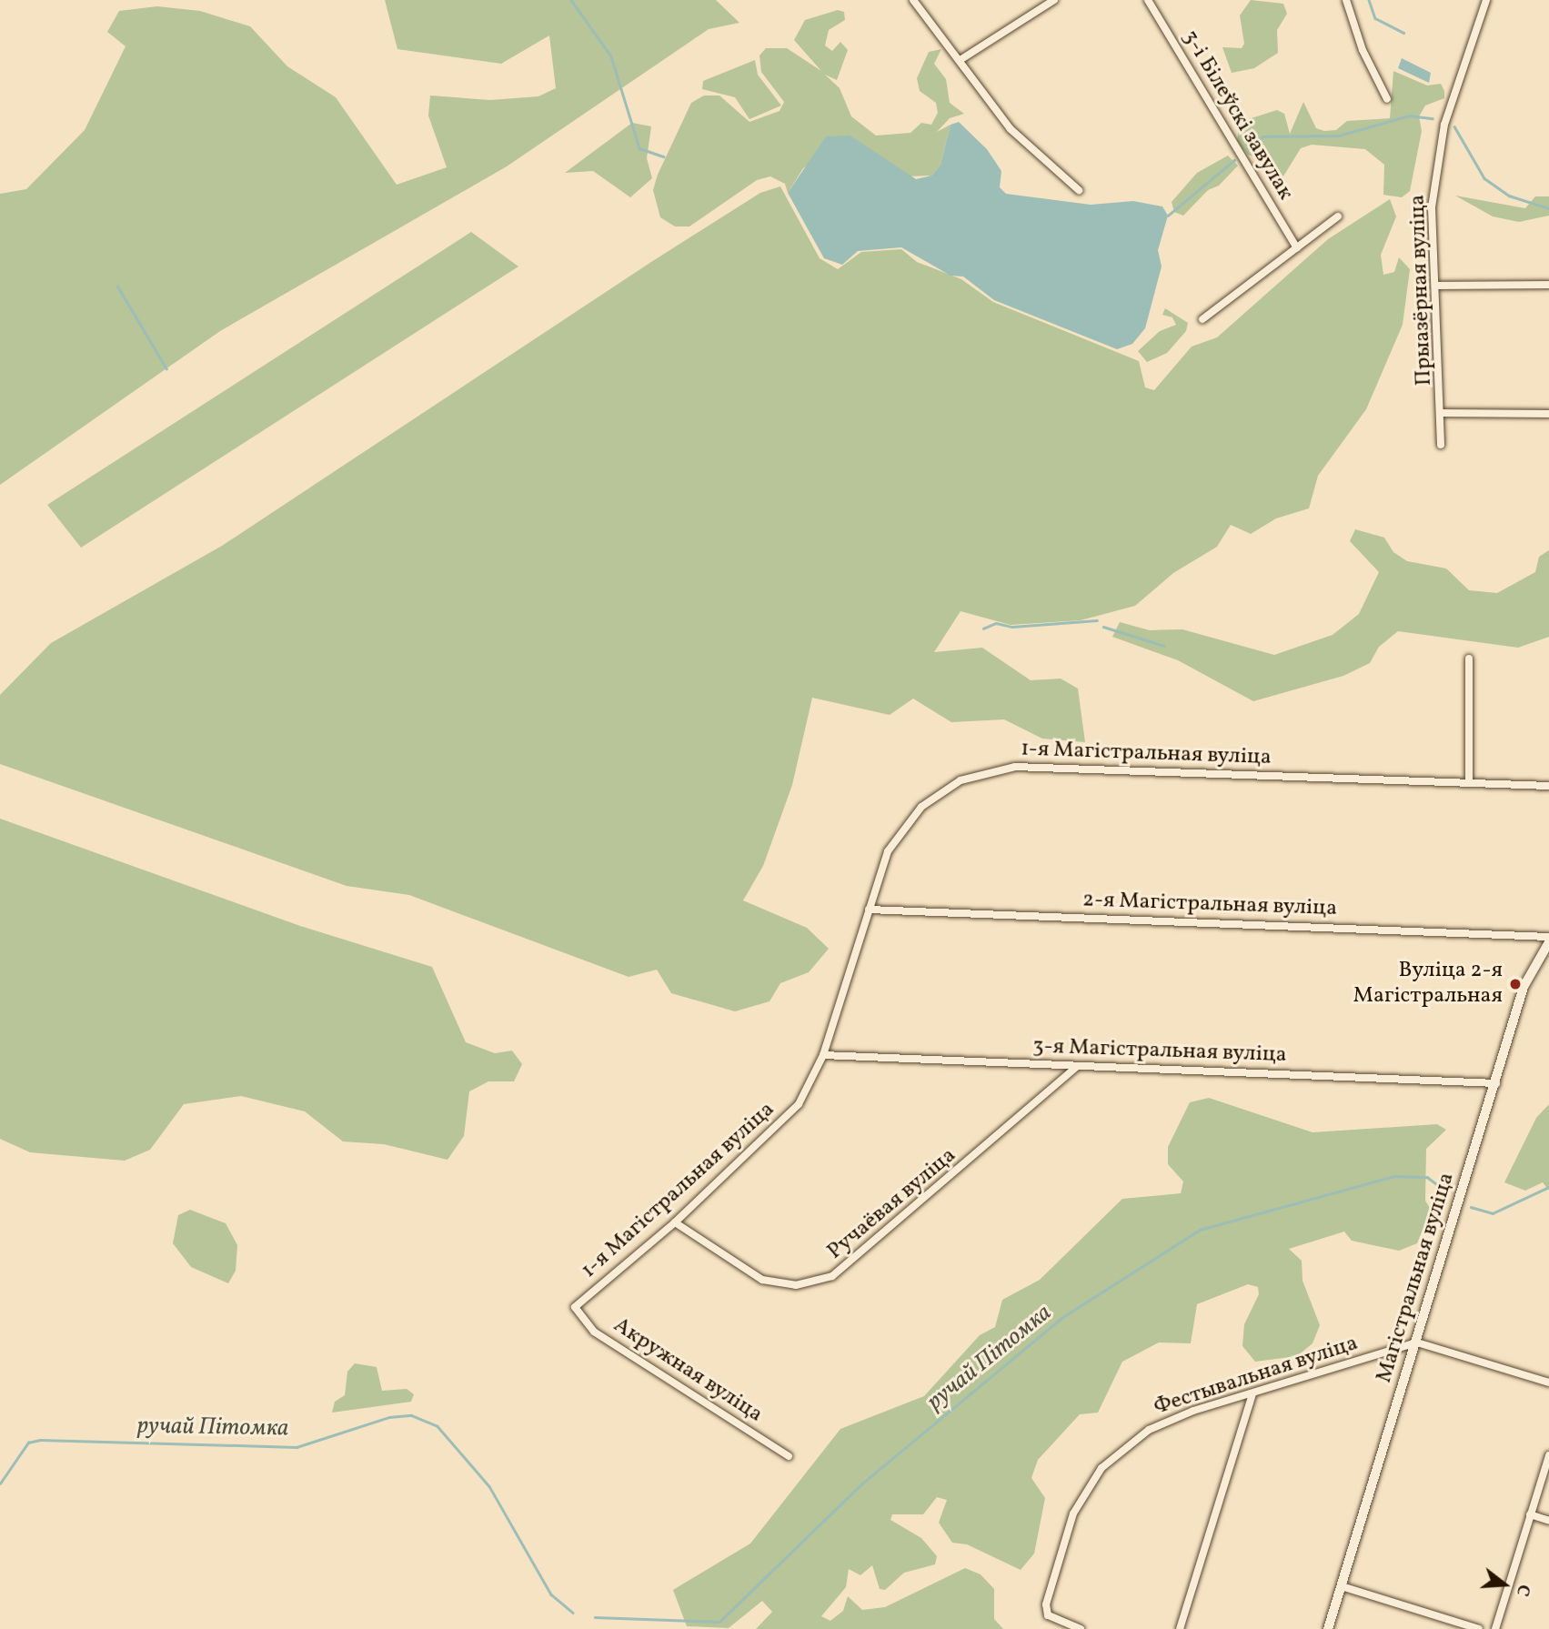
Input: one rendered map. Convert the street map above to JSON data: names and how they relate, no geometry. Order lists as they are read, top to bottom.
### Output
{
  "streets": {
    "street": [
      "3-і Білеўскі завулак",
      "Прыазёрная вуліца",
      "1-я Магістральная вуліца",
      "2-я Магістральная вуліца",
      "3-я Магістральная вуліца",
      "Ручаёвая вуліца",
      "Магістральная вуліца",
      "Акружная вуліца",
      "Фестывальная вуліца"
    ]
  },
  "crossings": [
    ["1-я Магістральная вуліца", "2-я Магістральная вуліца"],
    ["1-я Магістральная вуліца", "3-я Магістральная вуліца"],
    ["1-я Магістральная вуліца", "Ручаёвая вуліца"],
    ["1-я Магістральная вуліца", "Акружная вуліца"],
    ["3-я Магістральная вуліца", "Ручаёвая вуліца"],
    ["3-я Магістральная вуліца", "Магістральная вуліца"],
    ["Магістральная вуліца", "Фестывальная вуліца"]
  ],
  "water": ["ручай Пітомка"],
  "places": ["Вуліца 2-я Магістральная"],
  "north": "right"
}
